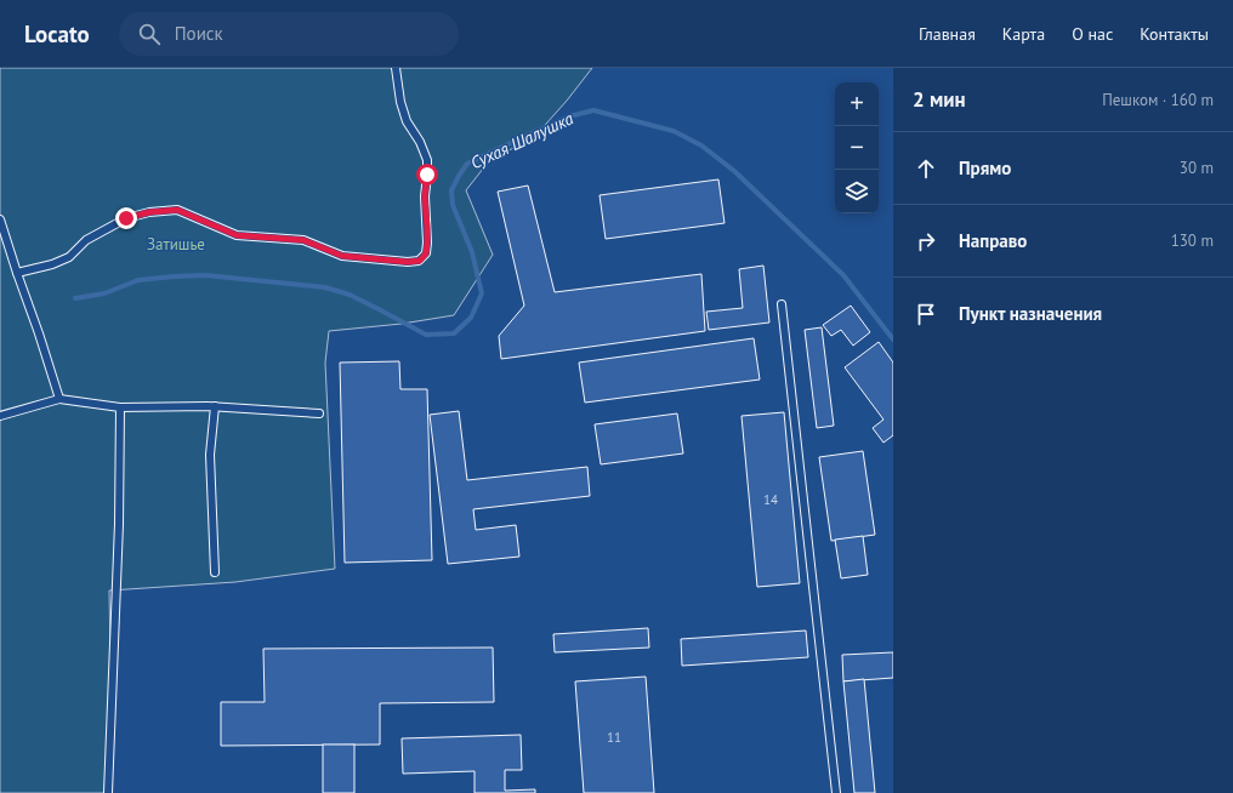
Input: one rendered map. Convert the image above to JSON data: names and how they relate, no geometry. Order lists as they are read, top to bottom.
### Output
{
  "water": ["Сухая Шалушка"],
  "parks": ["Затишье"],
  "house_numbers": ["14", "11"],
  "page": {
    "header": "Locato",
    "search": "Поиск",
    "nav": [
      "Главная",
      "Карта",
      "О нас",
      "Контакты"
    ],
    "heading": ["2 мин", "Пешком · 160 m"],
    "map_buttons": ["+", "−"],
    "list": [
      ["Прямо", "30 m"],
      ["Направо", "130 m"],
      "Пункт назначения"
    ]
  }
}
